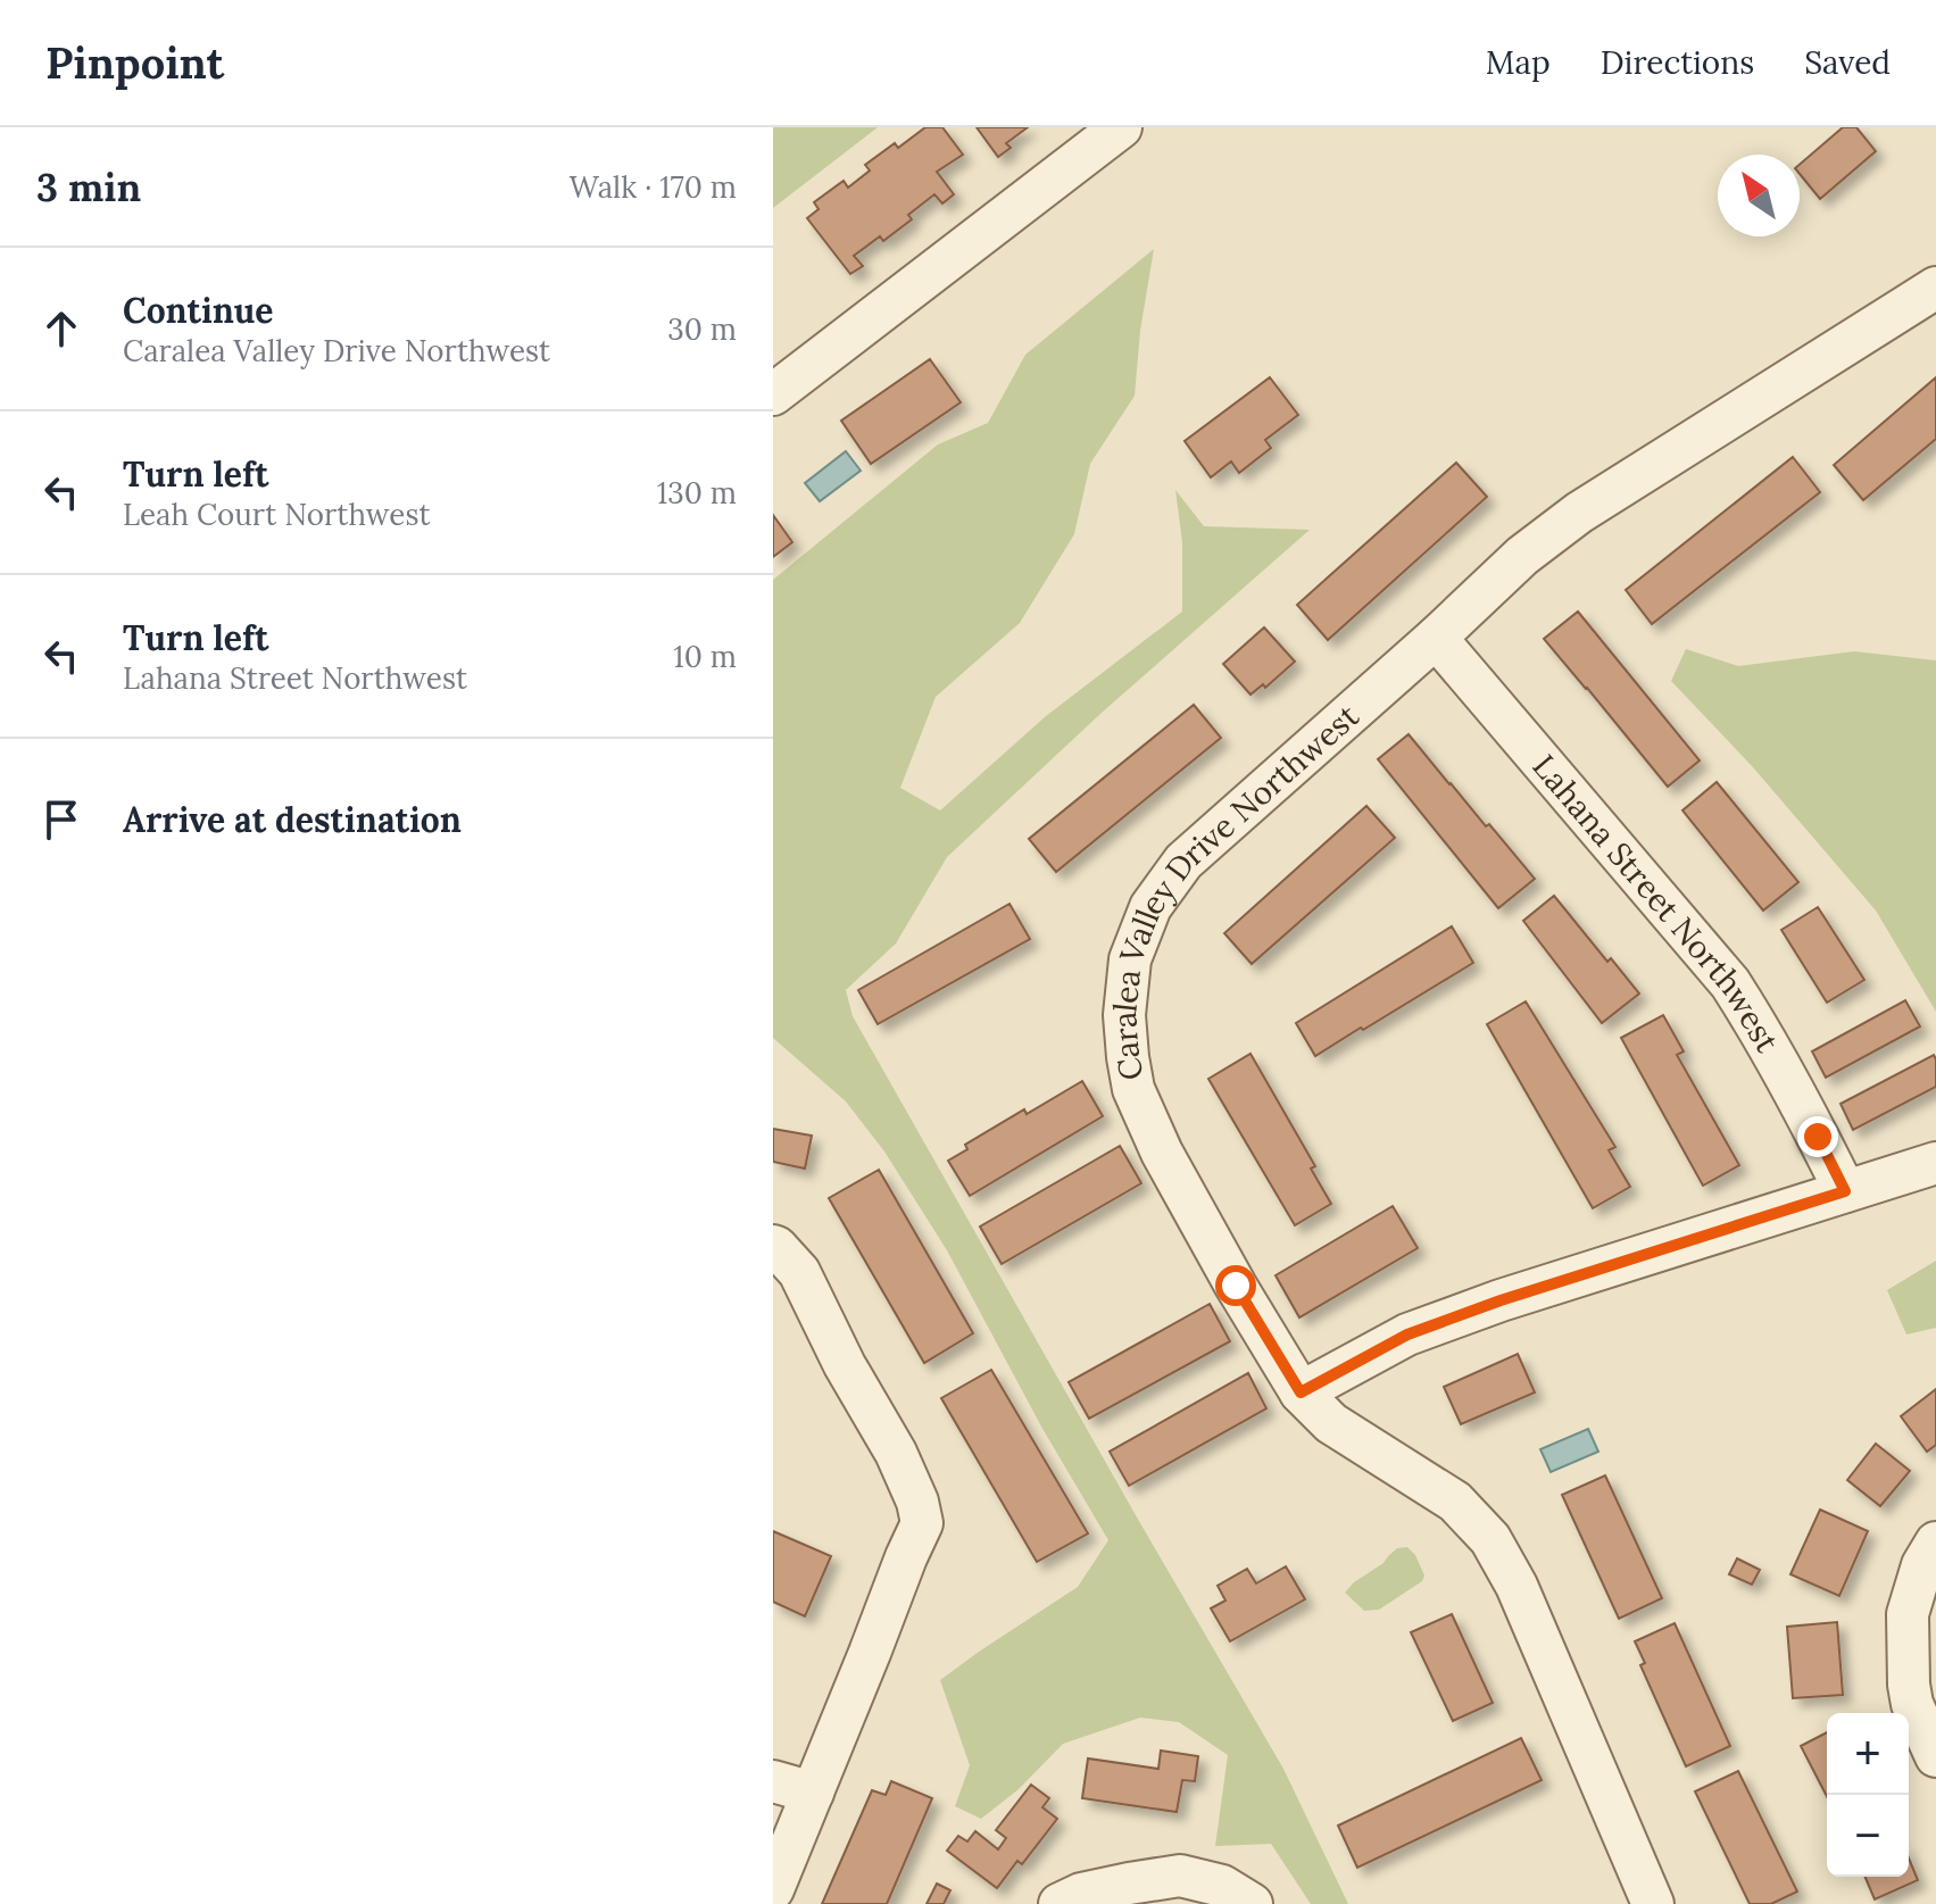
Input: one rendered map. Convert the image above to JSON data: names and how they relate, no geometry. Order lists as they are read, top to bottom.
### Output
{
  "streets": {
    "street": ["Caralea Valley Drive Northwest", "Lahana Street Northwest"]
  },
  "crossings": [
    ["Caralea Valley Drive Northwest", "Lahana Street Northwest"]
  ],
  "north": "top left",
  "page": {
    "header": "Pinpoint",
    "nav": ["Map", "Directions", "Saved"],
    "heading": ["3 min", "Walk · 170 m"],
    "list": [
      ["Continue", "Caralea Valley Drive Northwest", "30 m"],
      ["Turn left", "Leah Court Northwest", "130 m"],
      ["Turn left", "Lahana Street Northwest", "10 m"],
      "Arrive at destination"
    ],
    "map_buttons": ["+", "−"]
  }
}
